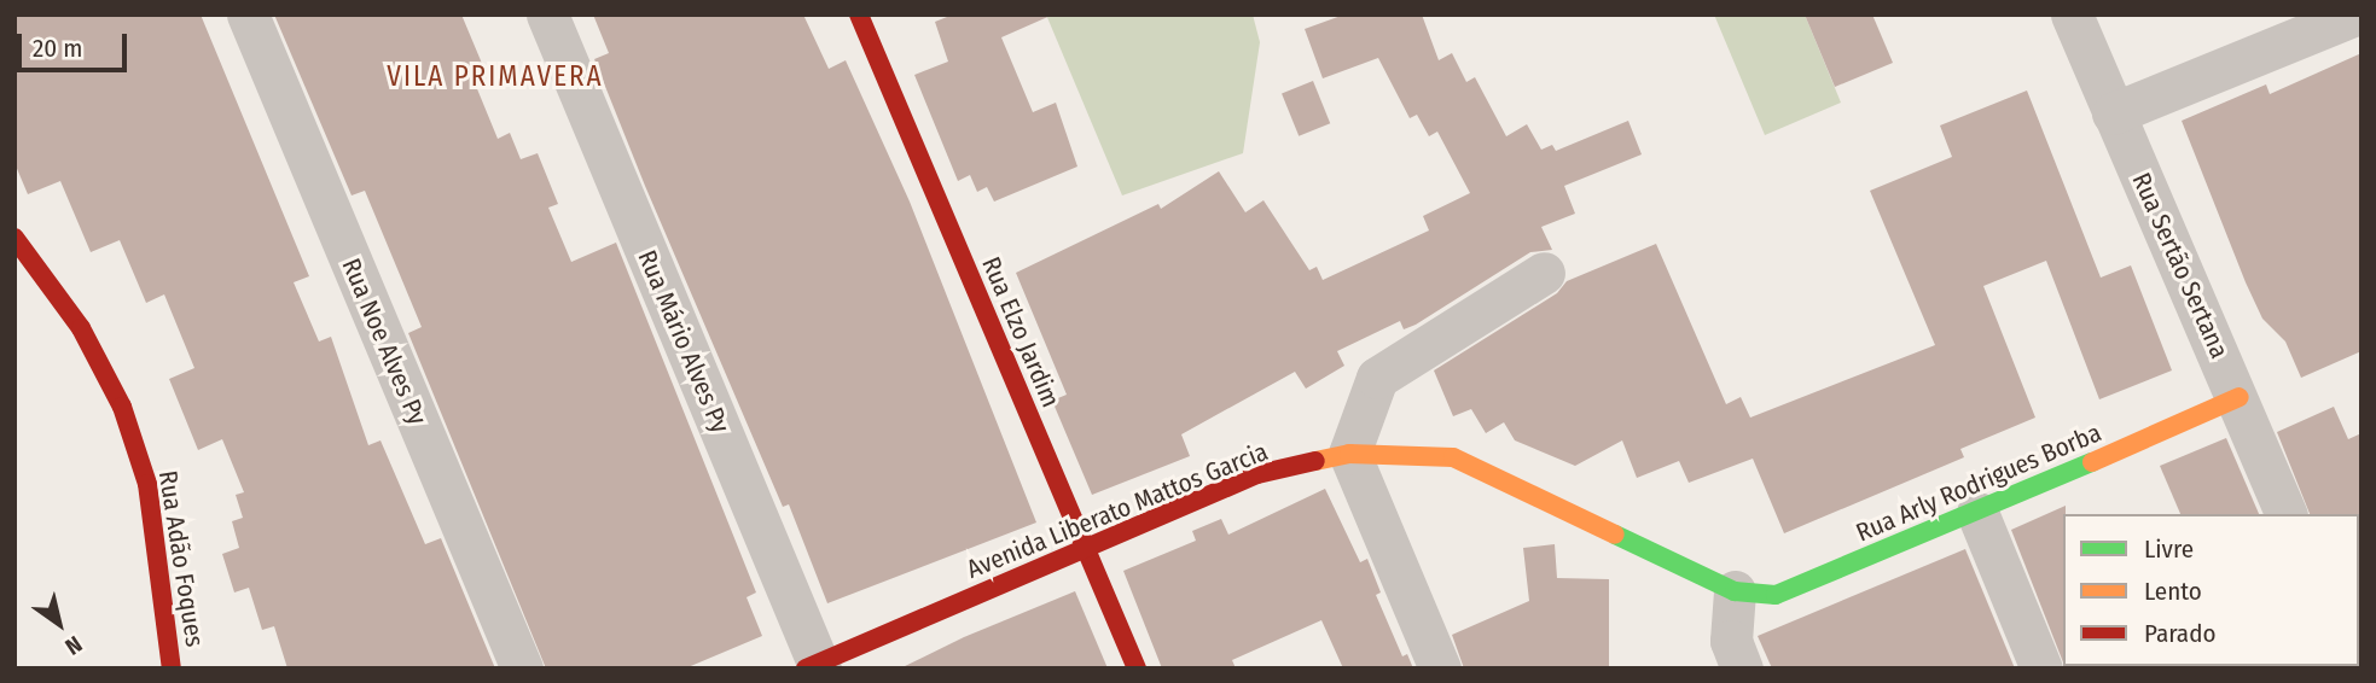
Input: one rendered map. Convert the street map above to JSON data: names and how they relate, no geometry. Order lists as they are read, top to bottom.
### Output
{
  "streets": {
    "street": [
      "Rua Sertão Sertana",
      "Rua Elzo Jardim",
      "Rua Noe Alves Py",
      "Rua Mário Alves Py",
      "Rua Arly Rodrigues Borba",
      "Avenida Liberato Mattos Garcia",
      "Rua Adão Foques"
    ]
  },
  "crossings": [
    ["Rua Sertão Sertana", "Rua Arly Rodrigues Borba"],
    ["Rua Elzo Jardim", "Avenida Liberato Mattos Garcia"],
    ["Rua Mário Alves Py", "Avenida Liberato Mattos Garcia"],
    ["Rua Arly Rodrigues Borba", "Avenida Liberato Mattos Garcia"]
  ],
  "districts": ["VILA PRIMAVERA"],
  "legend": ["Livre", "Lento", "Parado"],
  "scale_bar": "20 m",
  "north": "bottom right"
}
